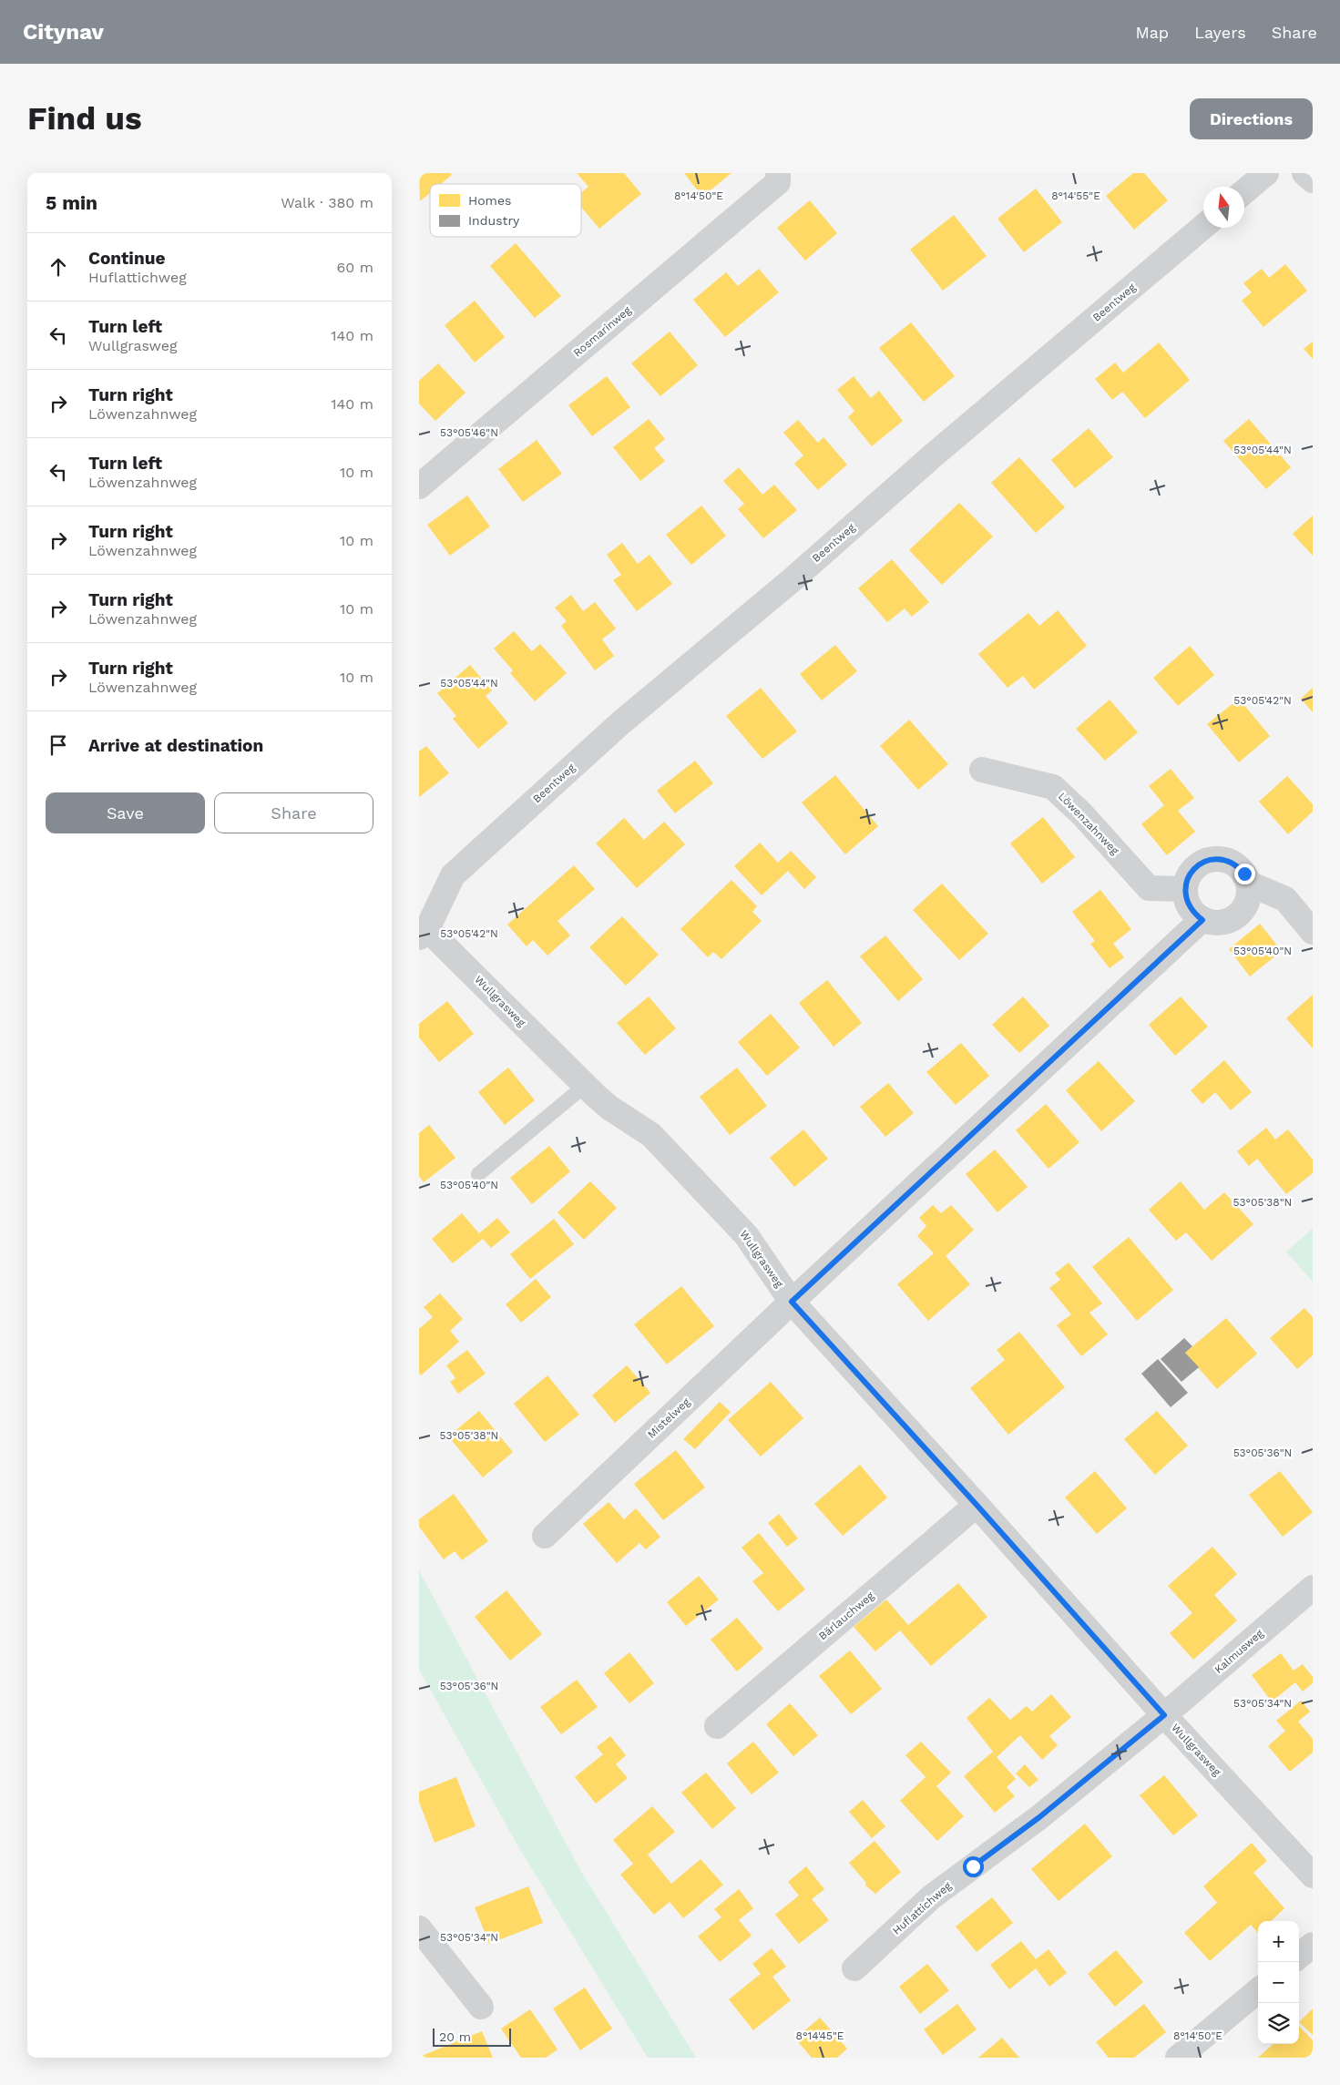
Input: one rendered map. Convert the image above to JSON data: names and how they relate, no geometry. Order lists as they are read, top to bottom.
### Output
{
  "streets": {
    "street": [
      "Beentweg",
      "Rosmarinweg",
      "Löwenzahnweg",
      "Wullgrasweg",
      "Mistelweg",
      "Bärlauchweg",
      "Kalmusweg",
      "Huflattichweg"
    ]
  },
  "crossings": [
    ["Beentweg", "Wullgrasweg"],
    ["Wullgrasweg", "Mistelweg"],
    ["Wullgrasweg", "Bärlauchweg"],
    ["Wullgrasweg", "Kalmusweg"],
    ["Wullgrasweg", "Huflattichweg"],
    ["Kalmusweg", "Huflattichweg"]
  ],
  "legend": ["Homes", "Industry"],
  "scale_bar": "20 m",
  "north": "top",
  "page": {
    "header": "Citynav",
    "nav": ["Map", "Layers", "Share"],
    "buttons": [
      "Directions",
      ["Save", "Share"]
    ],
    "title": "Find us",
    "heading": ["5 min", "Walk · 380 m"],
    "list": [
      ["Continue", "Huflattichweg", "60 m"],
      ["Turn left", "Wullgrasweg", "140 m"],
      ["Turn right", "Löwenzahnweg", "140 m"],
      ["Turn left", "Löwenzahnweg", "10 m"],
      ["Turn right", "Löwenzahnweg", "10 m"],
      ["Turn right", "Löwenzahnweg", "10 m"],
      ["Turn right", "Löwenzahnweg", "10 m"],
      "Arrive at destination"
    ],
    "map_buttons": ["+", "−"],
    "scale": "20 m"
  },
  "coordinates": [
    "8°14'50\"E",
    "8°14'55\"E",
    "53°05'46\"N",
    "53°05'44\"N",
    "53°05'42\"N",
    "53°05'40\"N",
    "53°05'38\"N",
    "53°05'36\"N",
    "53°05'34\"N",
    "8°14'45\"E"
  ]
}
